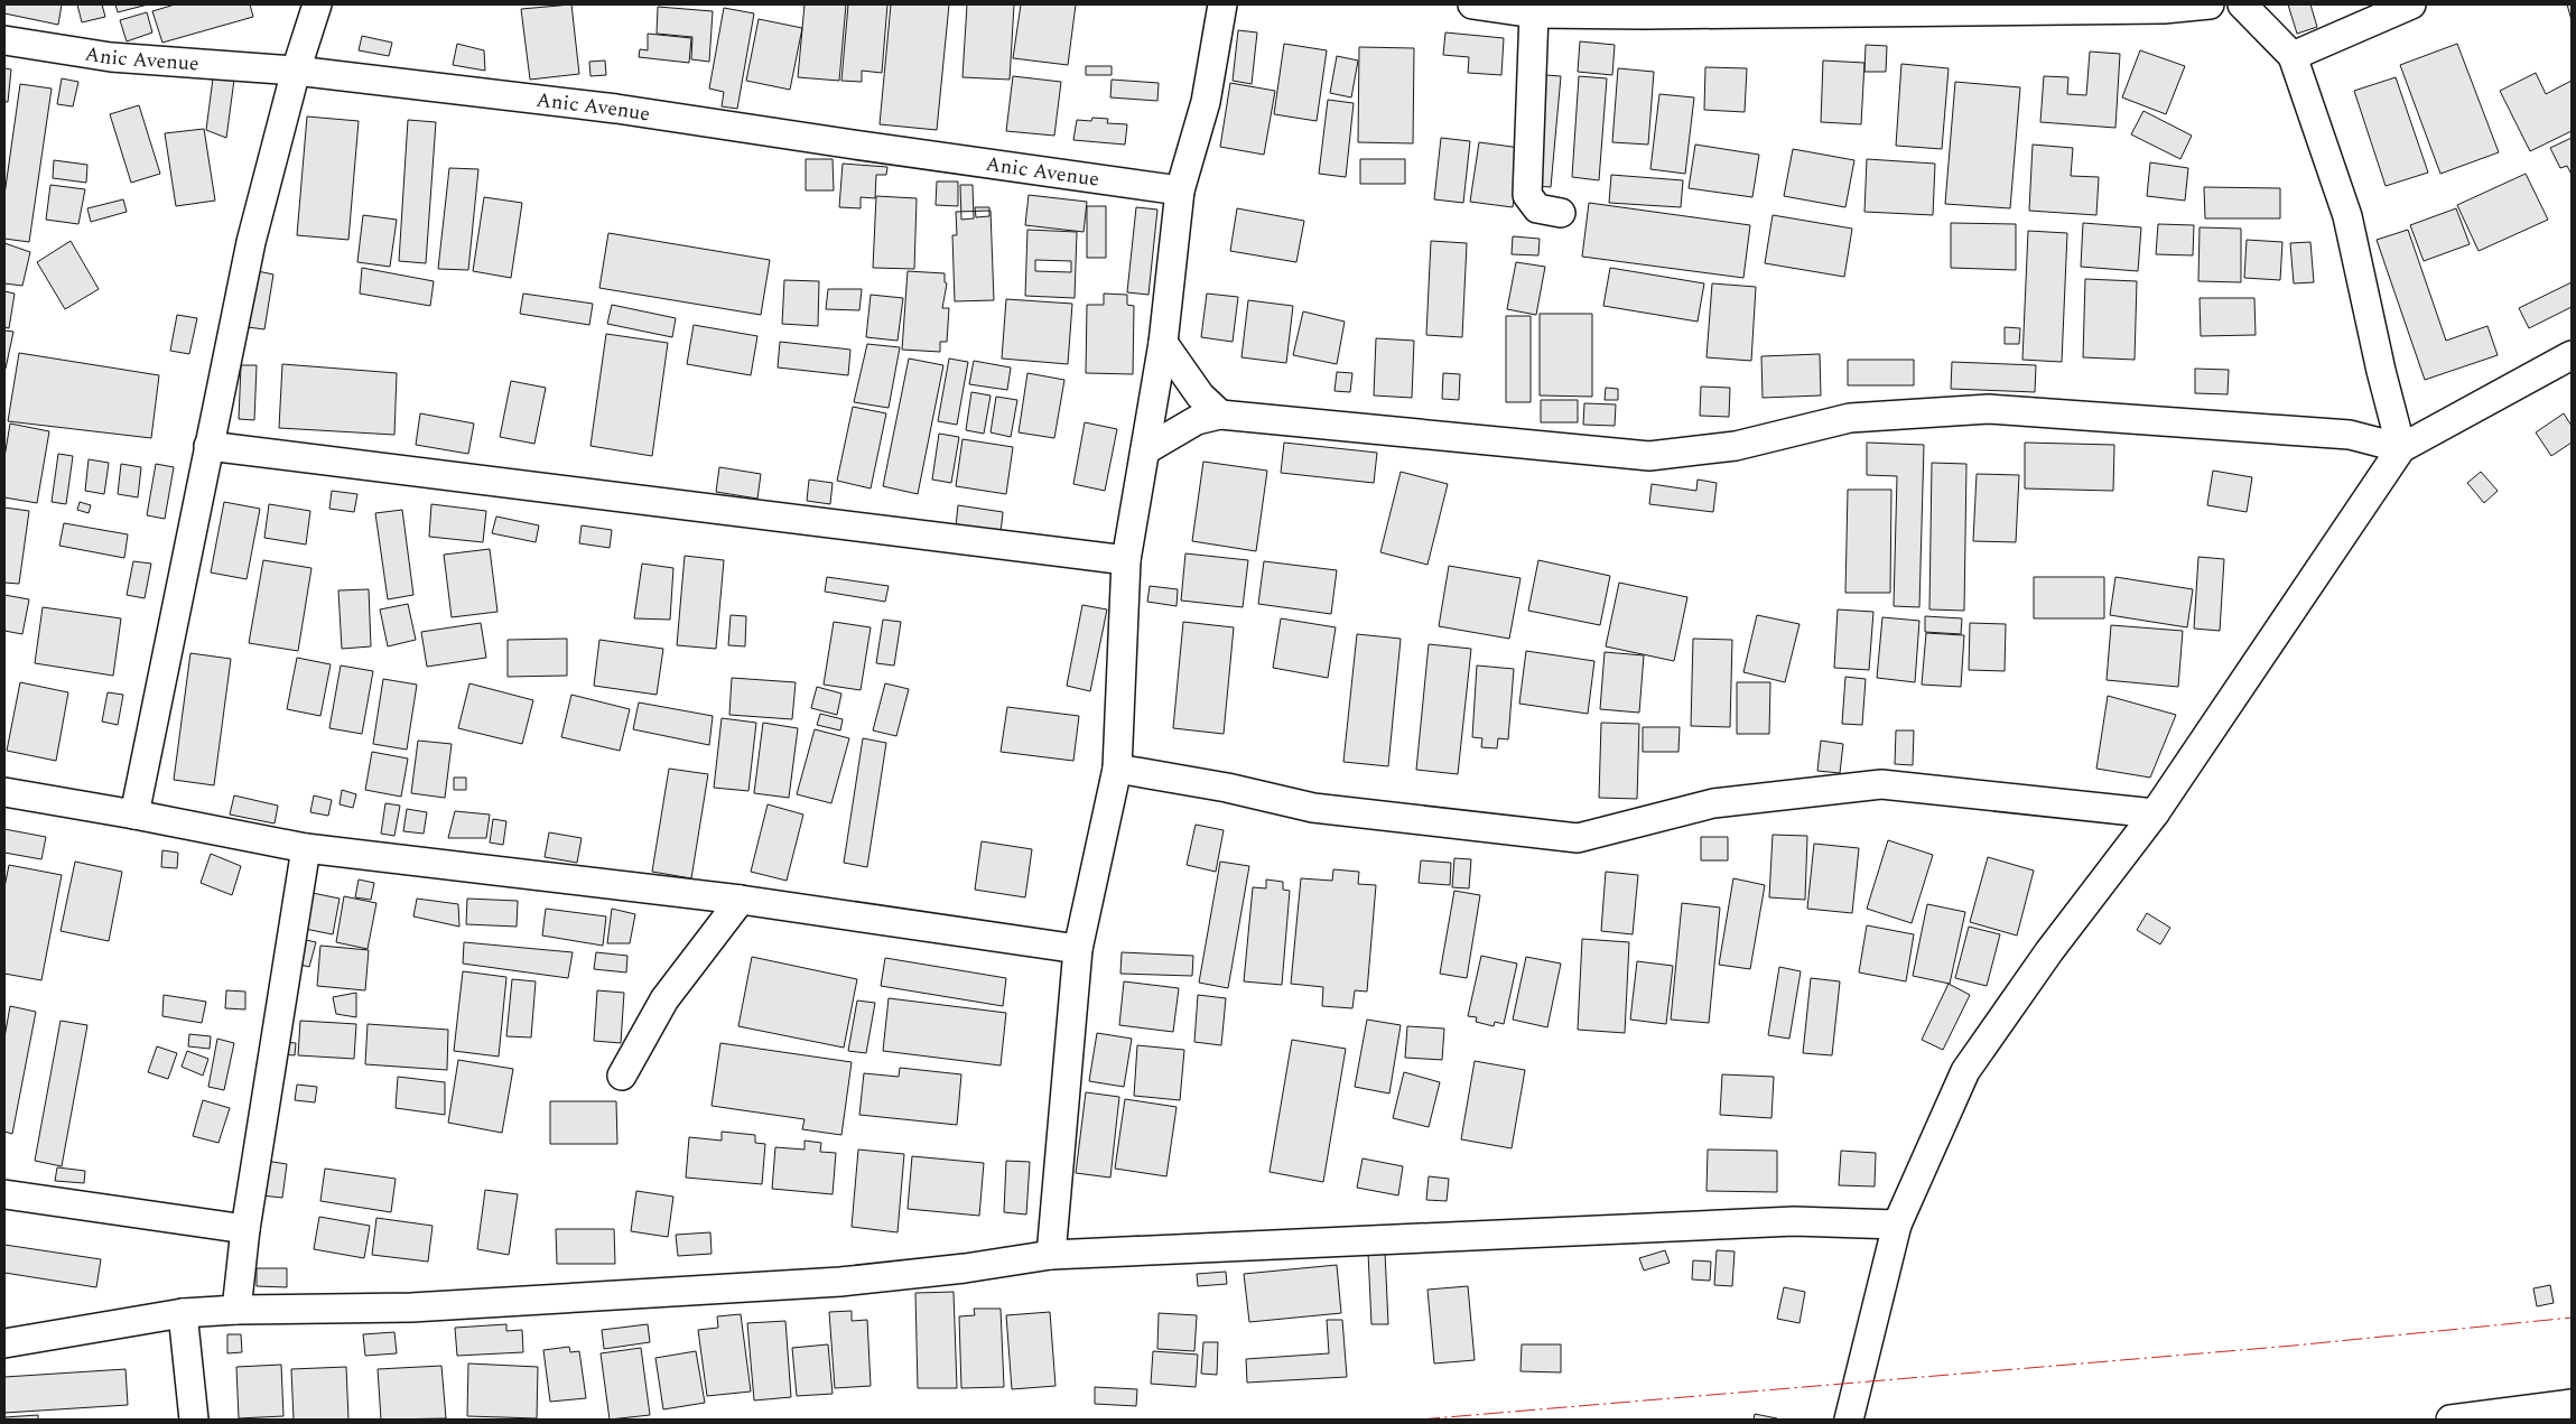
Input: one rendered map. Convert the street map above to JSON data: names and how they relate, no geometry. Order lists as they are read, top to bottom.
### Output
{
  "streets": {
    "street": ["Anic Avenue"]
  }
}
